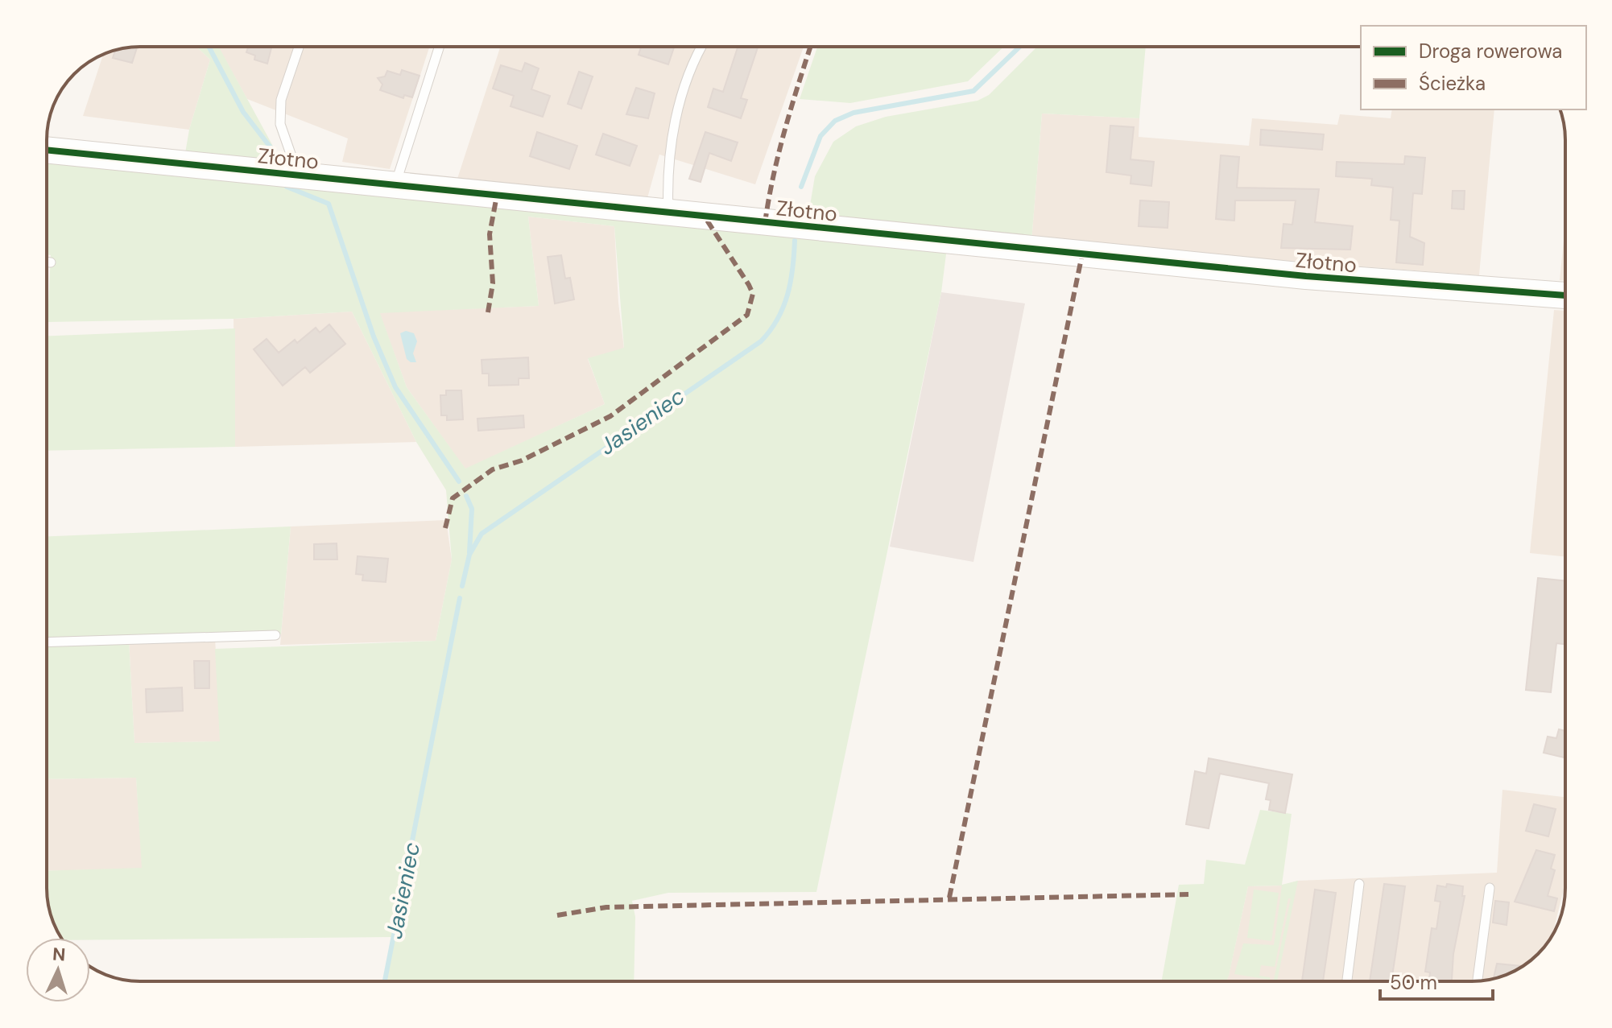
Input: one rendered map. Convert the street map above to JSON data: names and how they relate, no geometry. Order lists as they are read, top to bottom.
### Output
{
  "streets": {
    "street": ["Złotno"]
  },
  "water": ["Jasieniec"],
  "legend": ["Droga rowerowa", "Ścieżka"],
  "scale_bar": "50 m",
  "north": "top"
}
